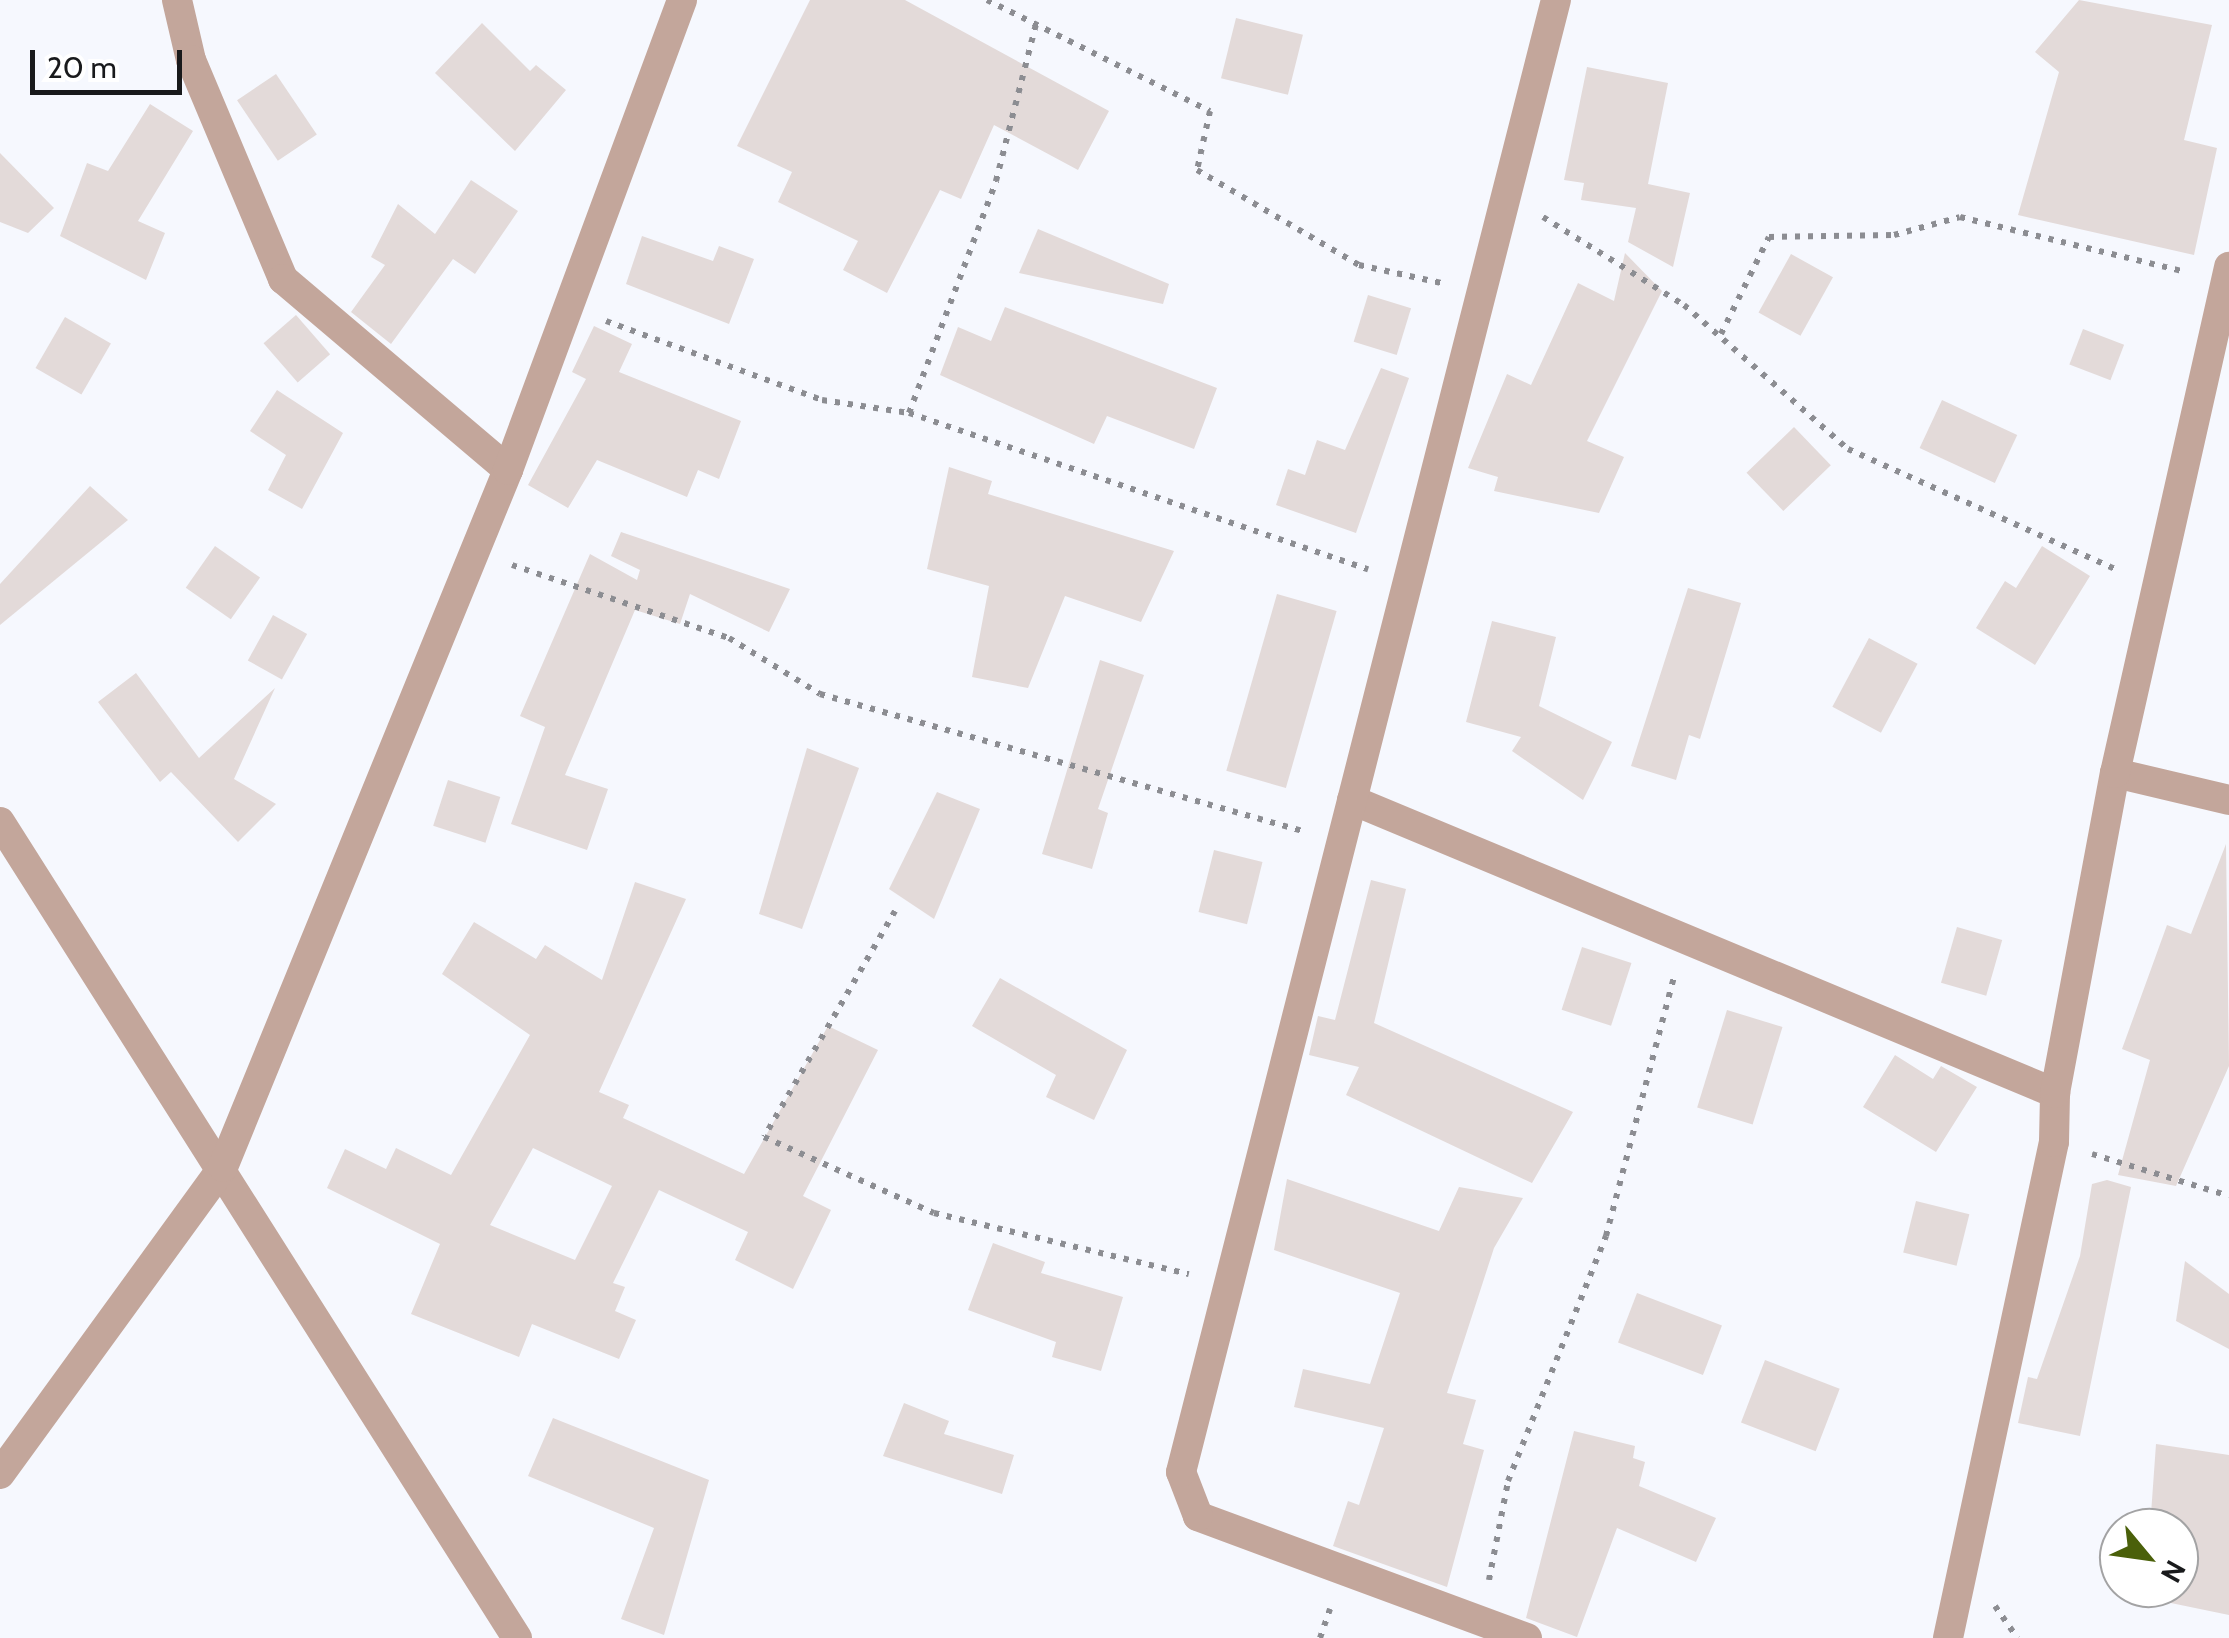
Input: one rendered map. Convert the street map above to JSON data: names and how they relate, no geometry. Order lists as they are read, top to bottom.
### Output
{
  "scale_bar": "20 m",
  "north": "bottom right"
}
